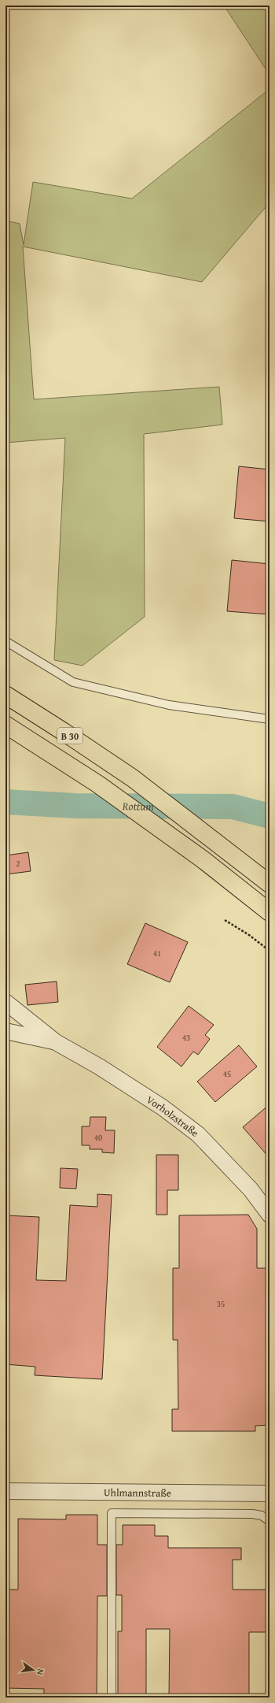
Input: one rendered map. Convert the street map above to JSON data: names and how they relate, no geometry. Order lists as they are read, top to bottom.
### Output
{
  "streets": {
    "highway": ["B 30"],
    "street": ["Vorholzstraße", "Uhlmannstraße"]
  },
  "water": ["Rottum"],
  "house_numbers": [
    "2",
    "41",
    "43",
    "45",
    "40",
    "35"
  ],
  "north": "right"
}
